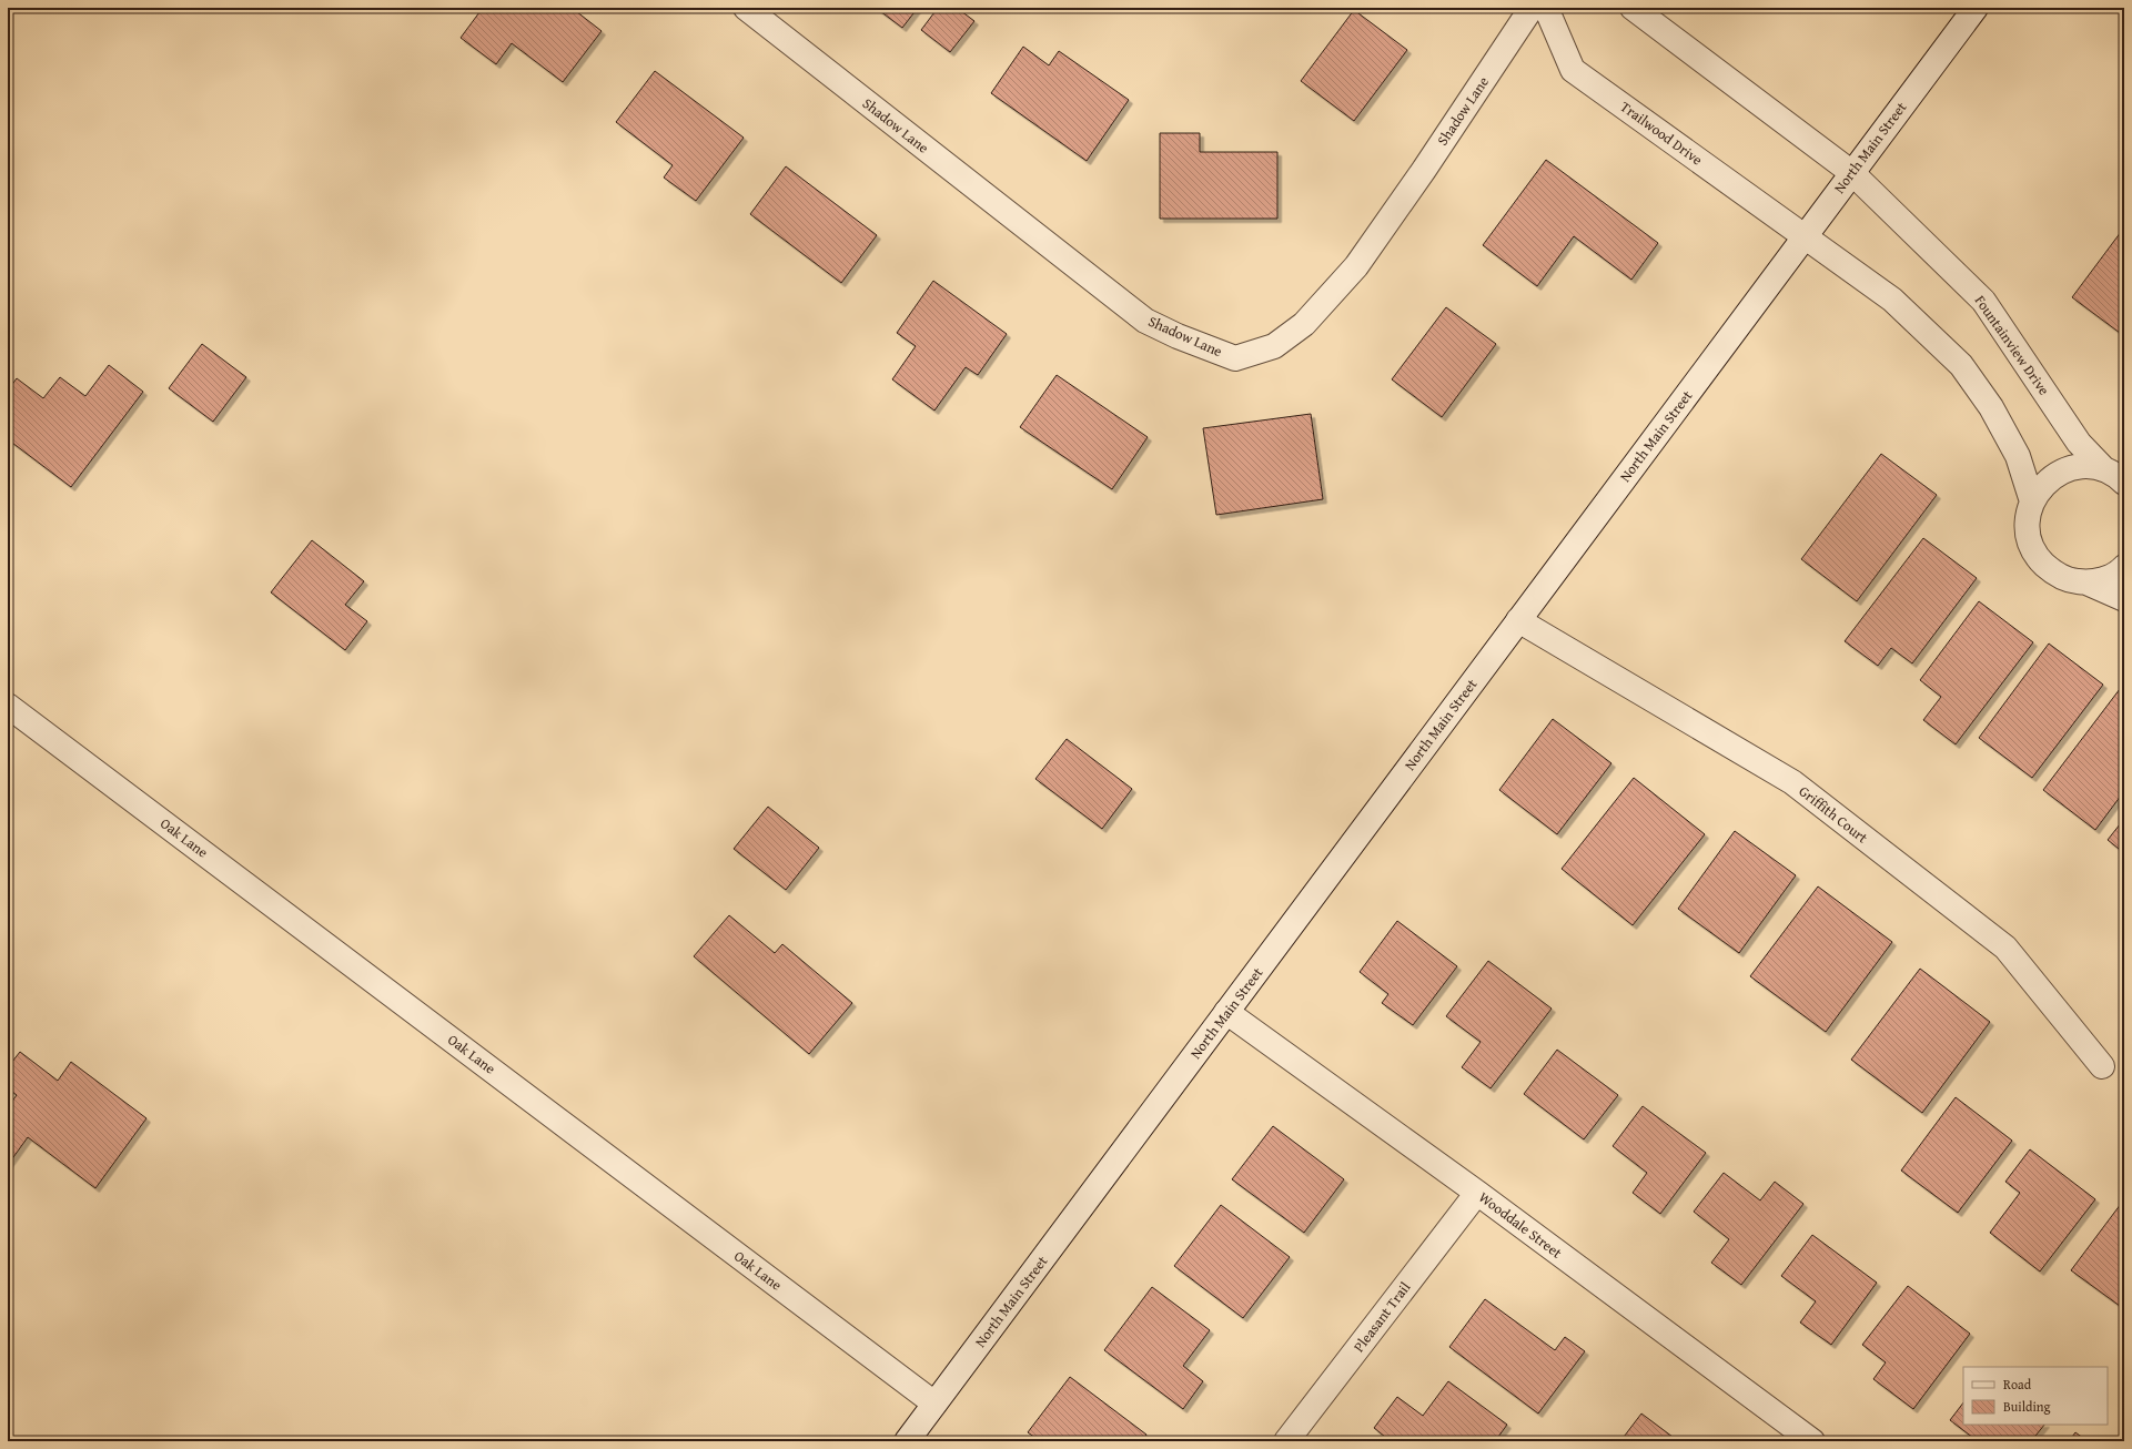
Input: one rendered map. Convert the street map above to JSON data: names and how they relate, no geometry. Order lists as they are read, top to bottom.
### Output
{
  "streets": {
    "street": [
      "Shadow Lane",
      "Trailwood Drive",
      "North Main Street",
      "Fountainview Drive",
      "Griffith Court",
      "Oak Lane",
      "Wooddale Street",
      "Pleasant Trail"
    ]
  },
  "crossings": [
    ["Trailwood Drive", "North Main Street"],
    ["North Main Street", "Fountainview Drive"],
    ["North Main Street", "Griffith Court"],
    ["North Main Street", "Oak Lane"],
    ["North Main Street", "Wooddale Street"],
    ["Wooddale Street", "Pleasant Trail"]
  ],
  "legend": ["Road", "Building"]
}
